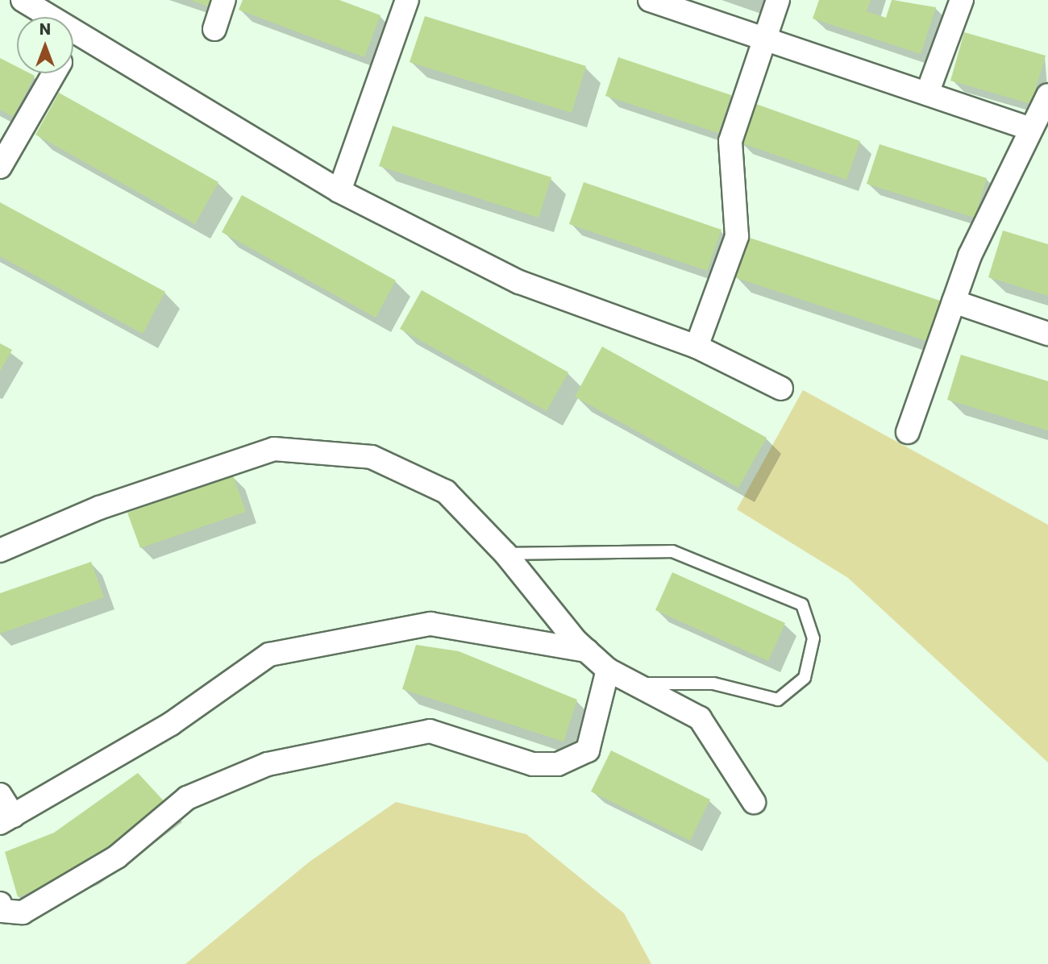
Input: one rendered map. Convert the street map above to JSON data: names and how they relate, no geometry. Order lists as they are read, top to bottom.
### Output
{
  "north": "top"
}
